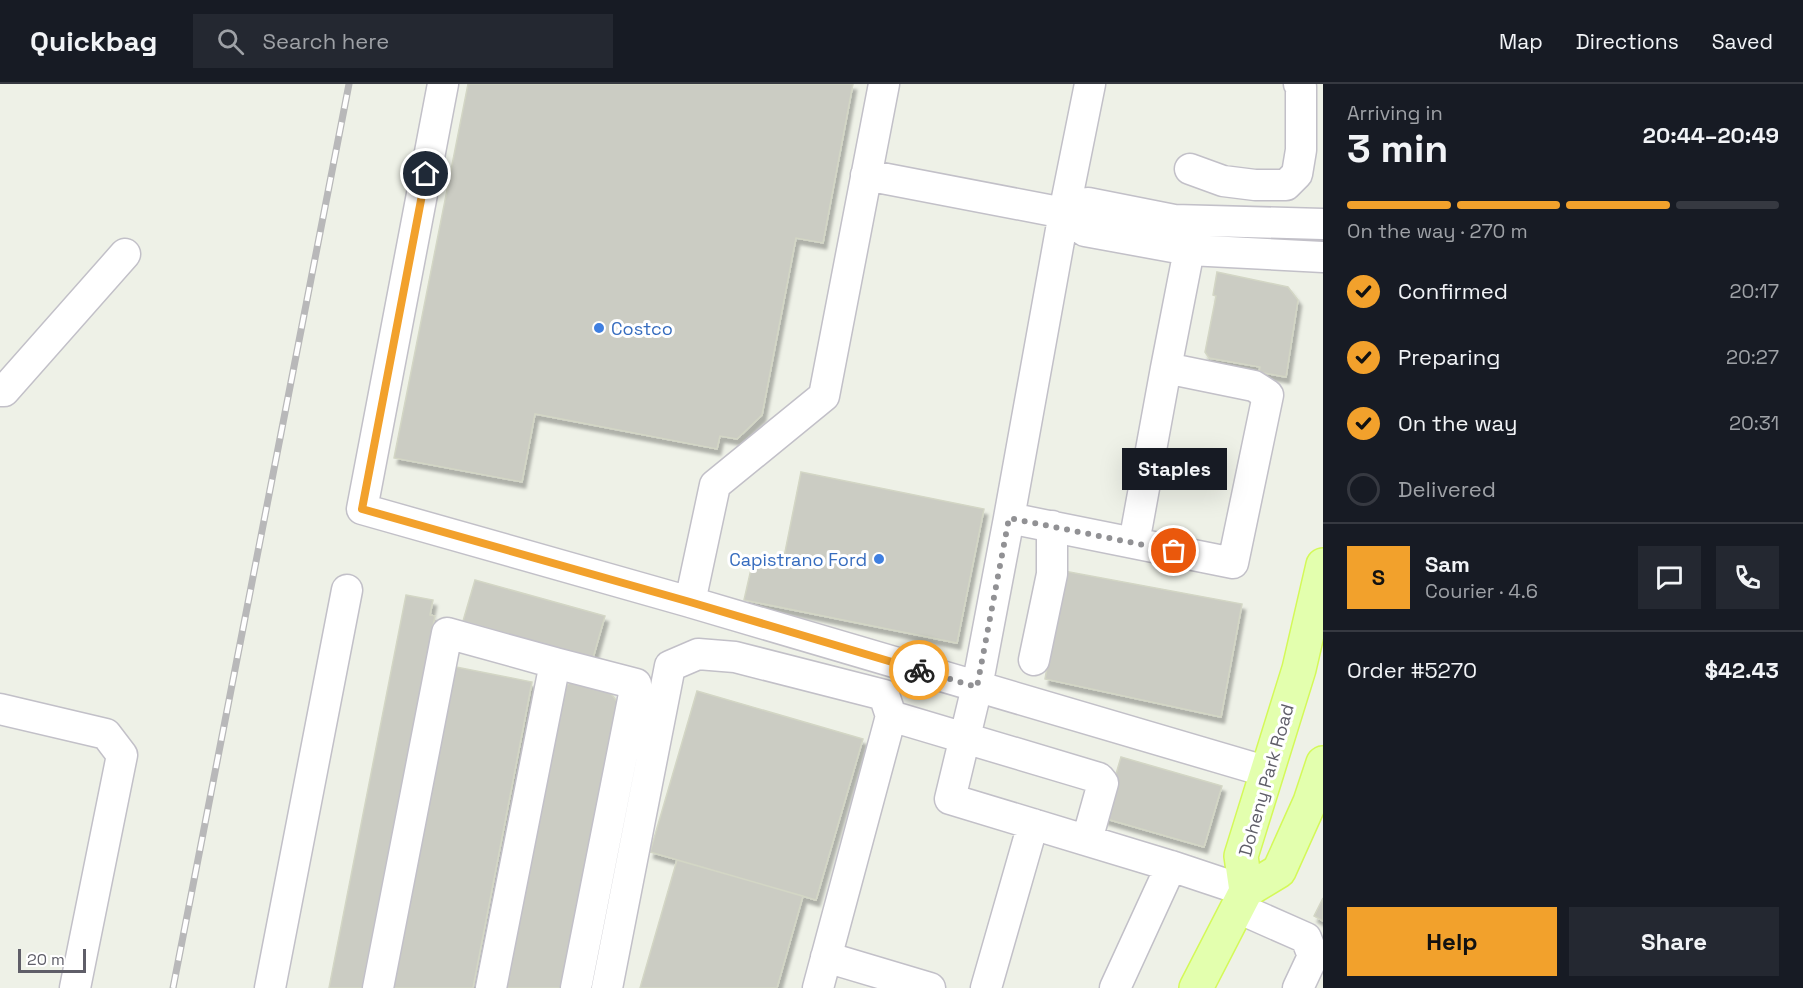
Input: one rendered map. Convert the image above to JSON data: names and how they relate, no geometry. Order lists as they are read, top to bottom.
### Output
{
  "streets": {
    "main road": ["Doheny Park Road"]
  },
  "places": ["Costco", "Staples", "Capistrano Ford"],
  "scale_bar": "20 m",
  "page": {
    "header": "Quickbag",
    "search": "Search here",
    "nav": ["Map", "Directions", "Saved"],
    "heading": ["3 min", "Arriving in", "20:44–20:49"],
    "panel": [
      "Sam",
      "Courier · 4.6",
      "Order #5270",
      "$42.43"
    ],
    "bar": "On the way · 270 m",
    "list": [
      ["Confirmed", "20:17"],
      ["Preparing", "20:27"],
      ["On the way", "20:31"],
      "Delivered"
    ],
    "bubble": "Staples",
    "round": "S",
    "buttons": ["Help", "Share"],
    "scale": "20 m"
  }
}
